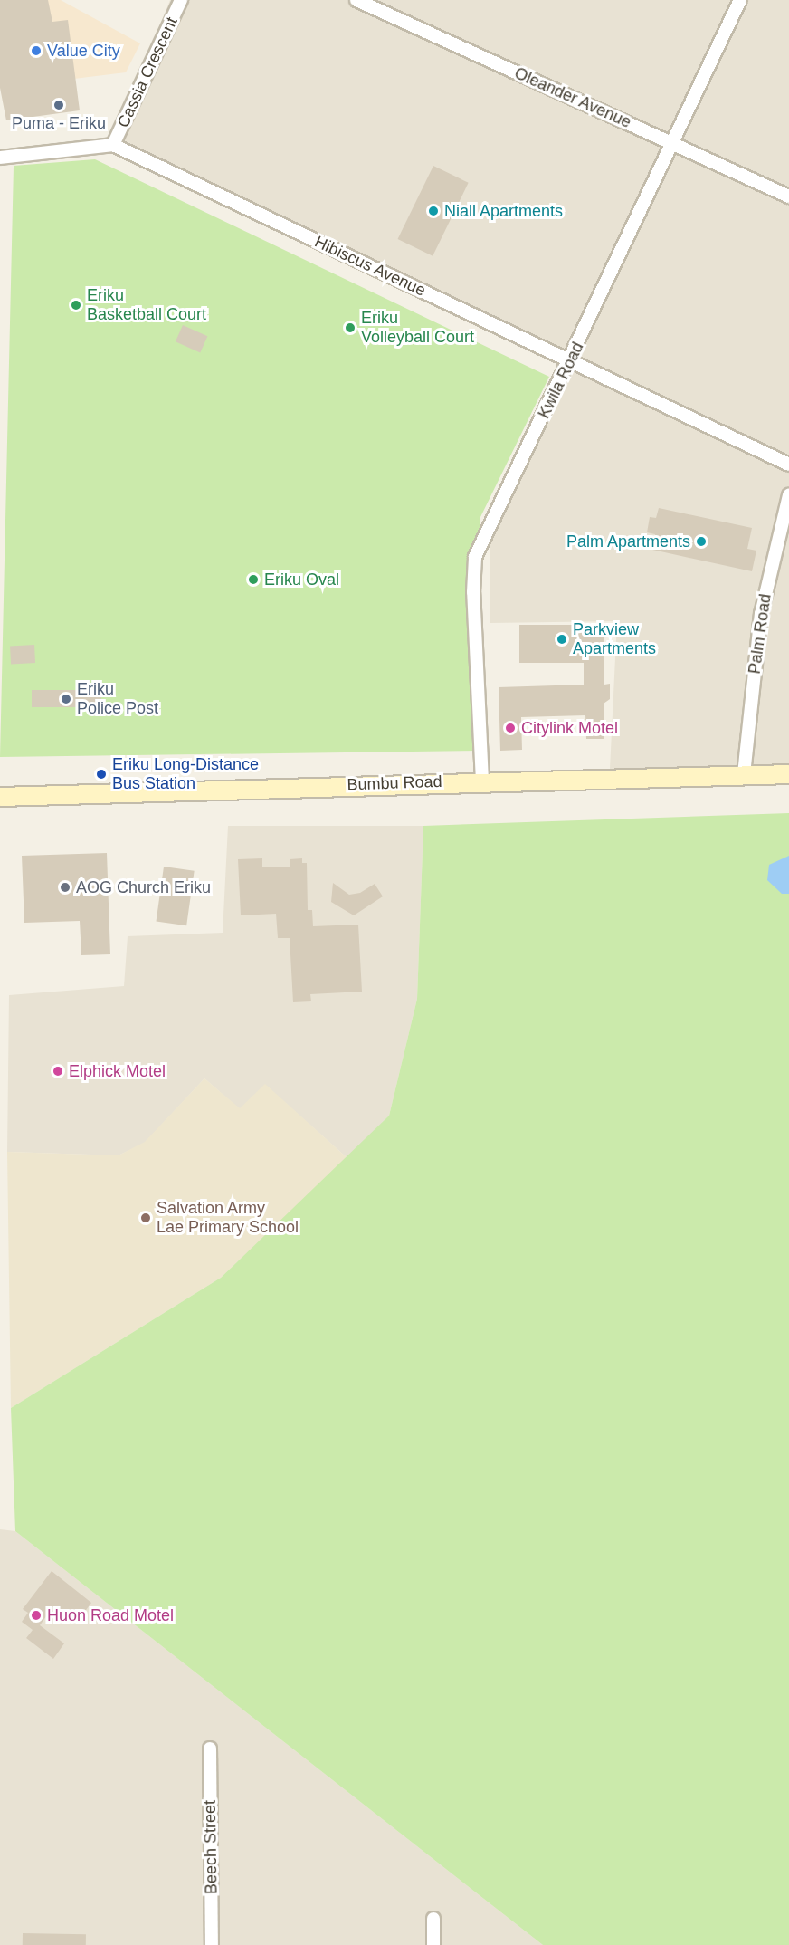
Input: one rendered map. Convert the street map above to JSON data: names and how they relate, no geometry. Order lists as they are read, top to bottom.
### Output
{
  "streets": {
    "main road": ["Bumbu Road"],
    "street": [
      "Cassia Crescent",
      "Oleander Avenue",
      "Hibiscus Avenue",
      "Kwila Road",
      "Palm Road",
      "Beech Street"
    ]
  },
  "crossings": [
    ["Cassia Crescent", "Hibiscus Avenue"],
    ["Oleander Avenue", "Kwila Road"],
    ["Hibiscus Avenue", "Kwila Road"],
    ["Kwila Road", "Bumbu Road"],
    ["Palm Road", "Bumbu Road"]
  ],
  "places": [
    "Value City",
    "Puma - Eriku",
    "Niall Apartments",
    "Eriku Basketball Court",
    "Eriku Volleyball Court",
    "Palm Apartments",
    "Eriku Oval",
    "Parkview Apartments",
    "Eriku Police Post",
    "Citylink Motel",
    "Eriku Long-Distance Bus Station",
    "AOG Church Eriku",
    "Elphick Motel",
    "Salvation Army Lae Primary School",
    "Huon Road Motel"
  ]
}
